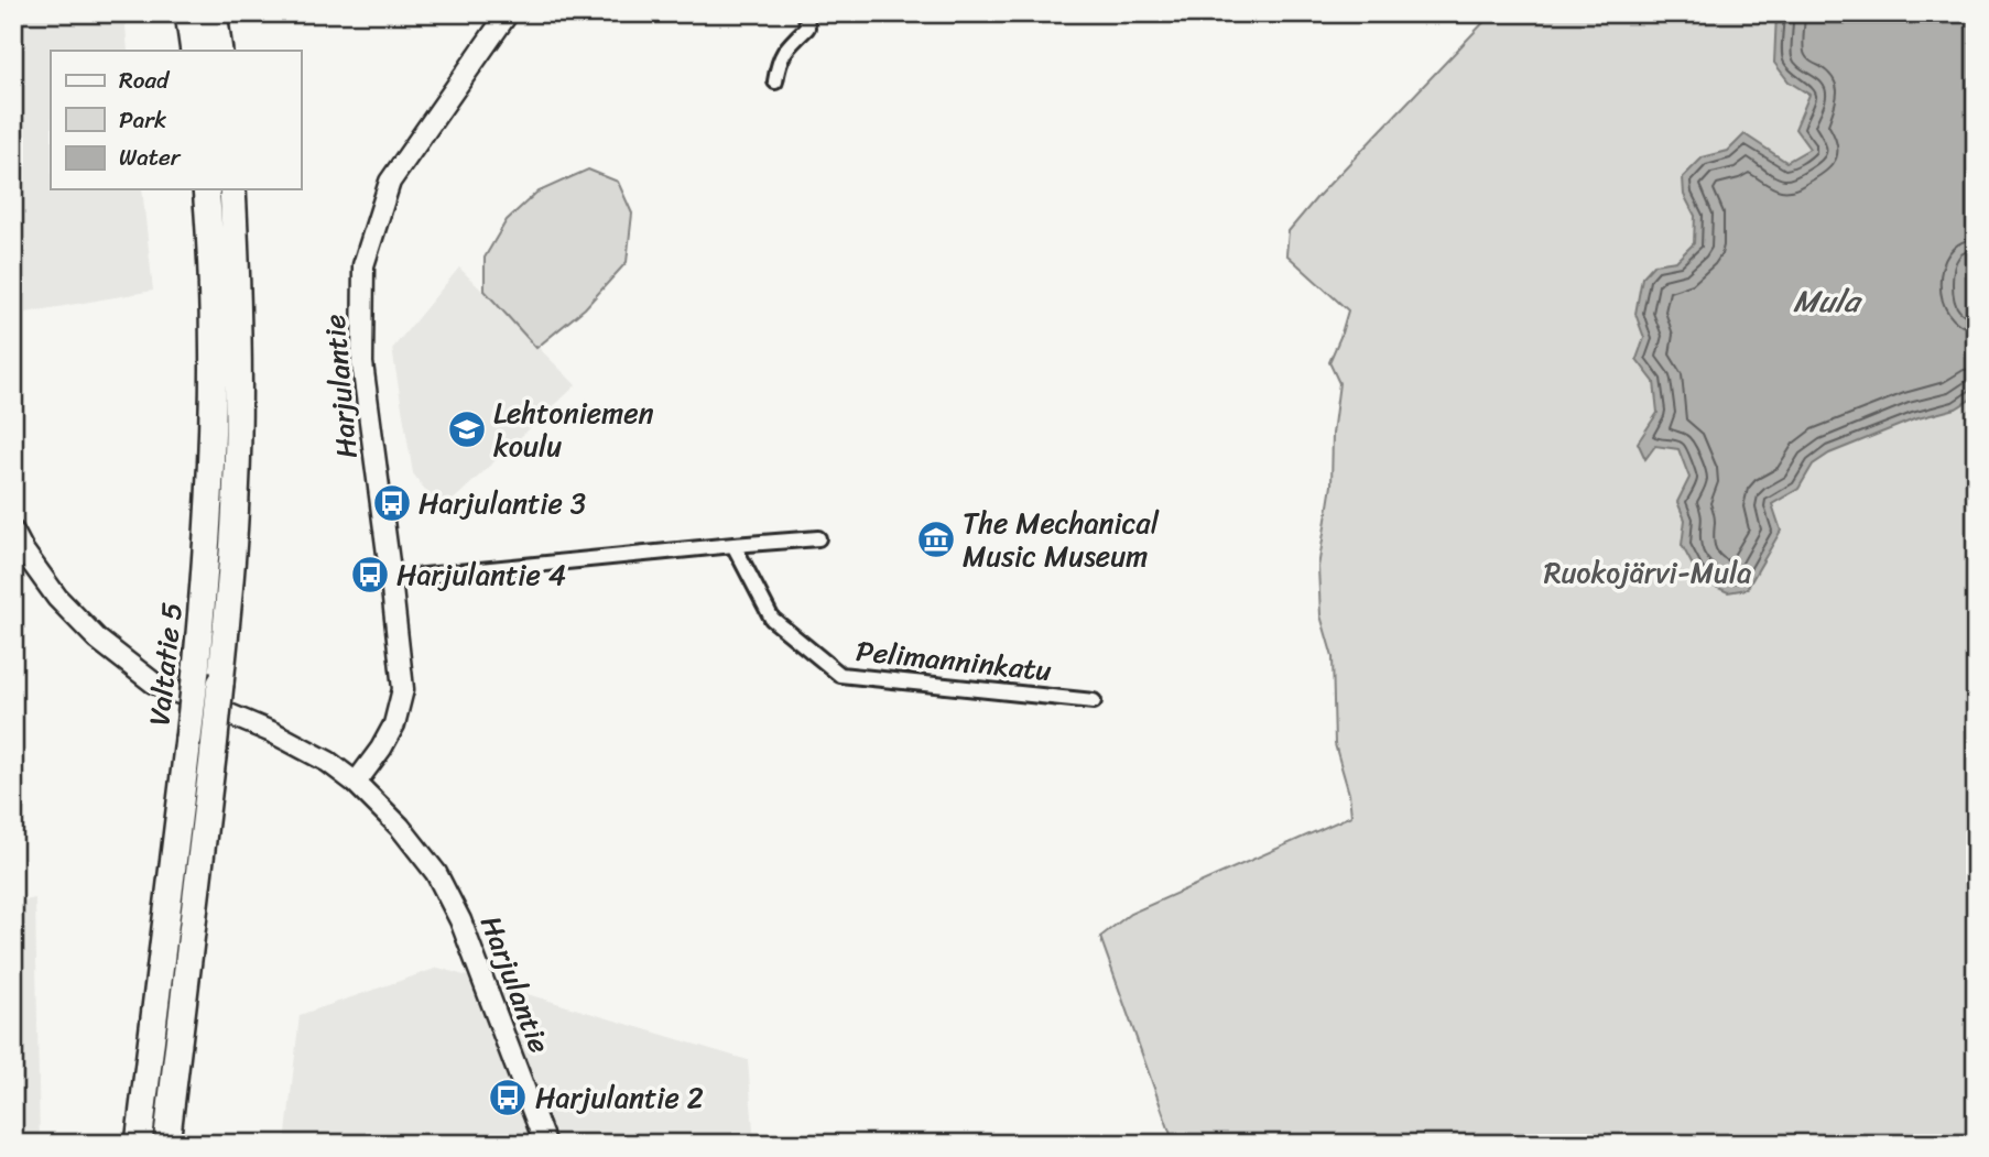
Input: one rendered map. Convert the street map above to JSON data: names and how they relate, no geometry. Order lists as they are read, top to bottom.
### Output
{
  "streets": {
    "highway": ["Valtatie 5"],
    "street": ["Harjulantie", "Pelimanninkatu"]
  },
  "water": ["Mula"],
  "parks": ["Ruokojärvi-Mula"],
  "places": {
    "school or university": ["Lehtoniemen koulu"],
    "bus stop": ["Harjulantie 3", "Harjulantie 4", "Harjulantie 2"],
    "museum": ["The Mechanical Music Museum"]
  },
  "legend": ["Road", "Park", "Water"]
}
